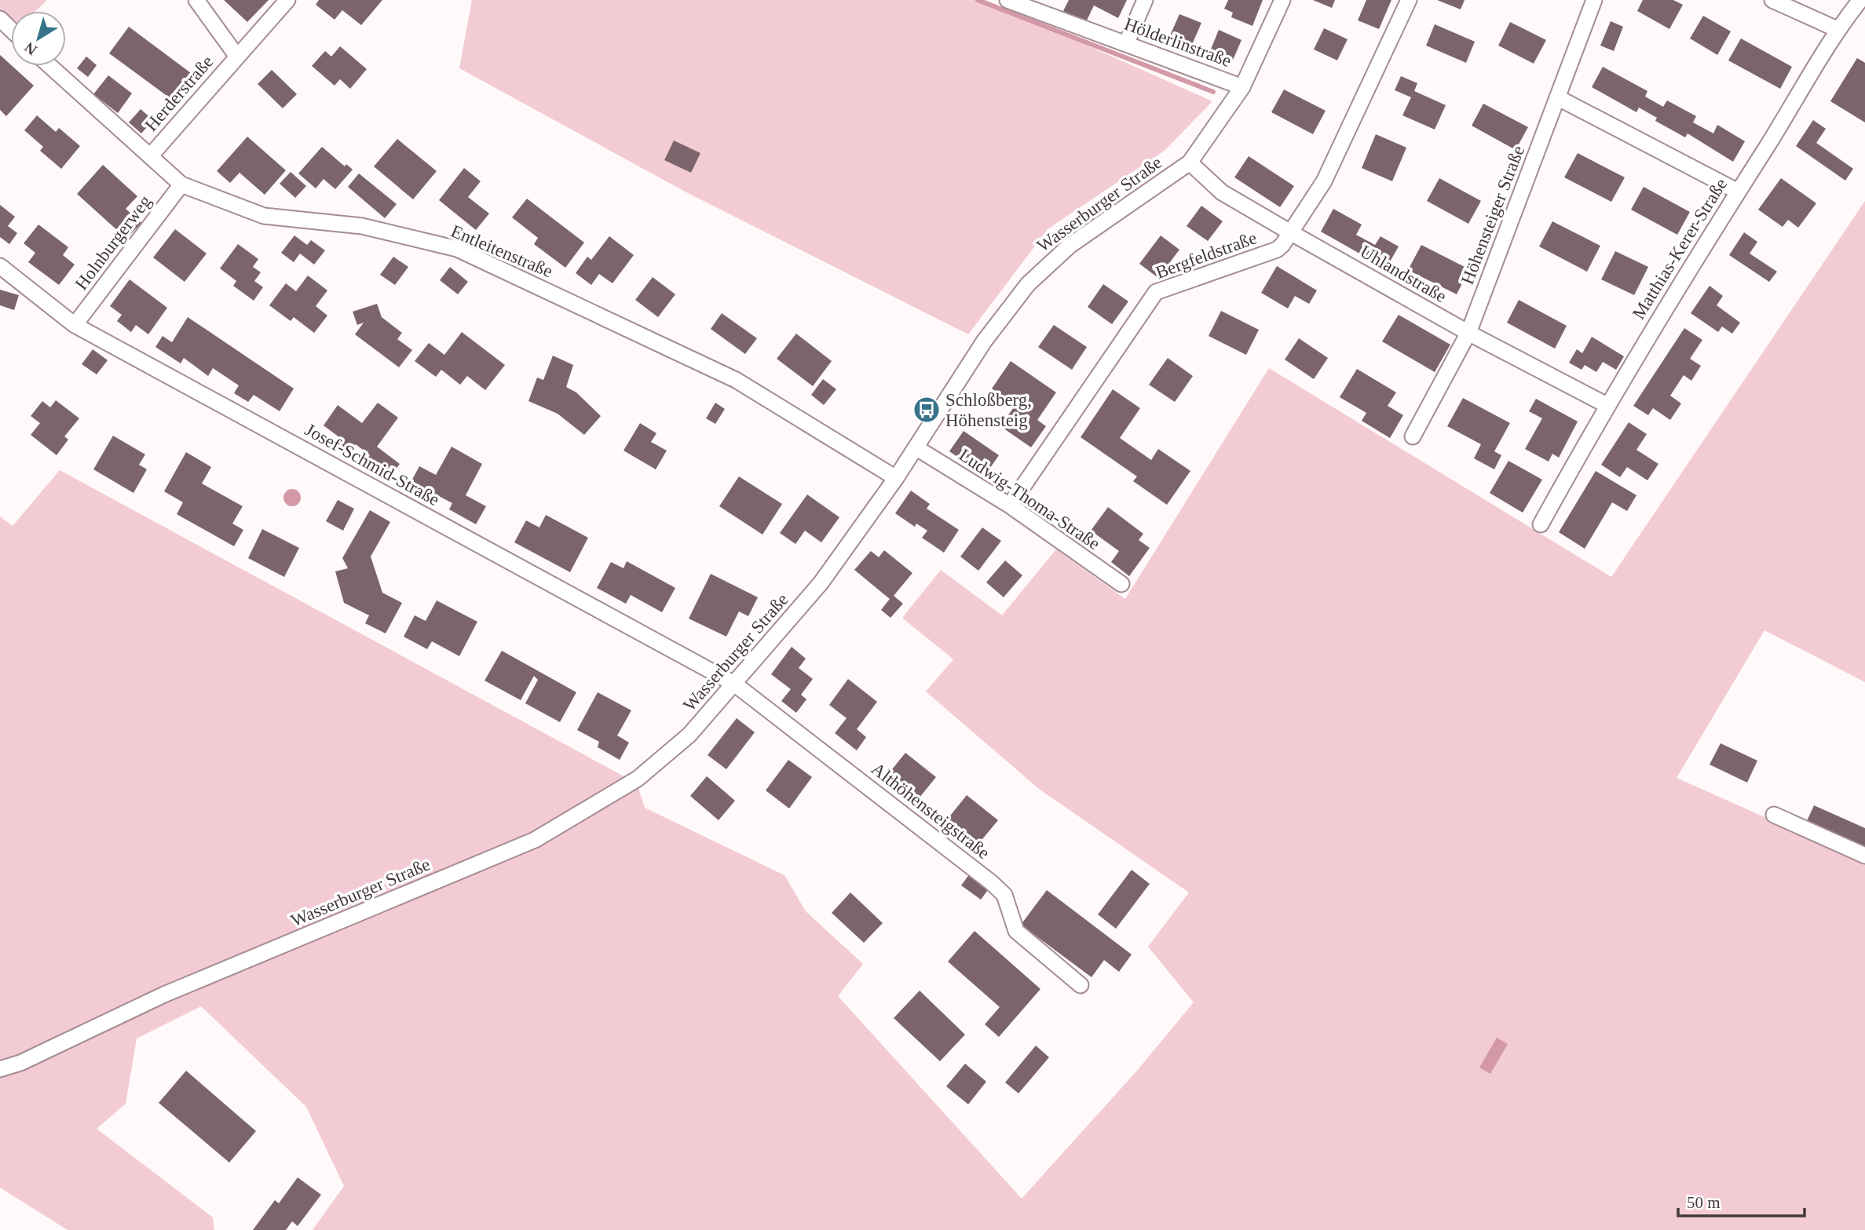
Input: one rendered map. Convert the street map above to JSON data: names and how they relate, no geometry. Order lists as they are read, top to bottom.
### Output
{
  "streets": {
    "street": [
      "Hölderlinstraße",
      "Herderstraße",
      "Wasserburger Straße",
      "Höhensteiger Straße",
      "Holnburgerweg",
      "Matthias-Kerer-Straße",
      "Entleitenstraße",
      "Bergfeldstraße",
      "Uhlandstraße",
      "Josef-Schmid-Straße",
      "Ludwig-Thoma-Straße",
      "Althöhensteigstraße"
    ]
  },
  "crossings": [
    ["Hölderlinstraße", "Wasserburger Straße"],
    ["Herderstraße", "Entleitenstraße"],
    ["Wasserburger Straße", "Entleitenstraße"],
    ["Wasserburger Straße", "Uhlandstraße"],
    ["Wasserburger Straße", "Josef-Schmid-Straße"],
    ["Wasserburger Straße", "Ludwig-Thoma-Straße"],
    ["Wasserburger Straße", "Althöhensteigstraße"],
    ["Höhensteiger Straße", "Uhlandstraße"],
    ["Holnburgerweg", "Entleitenstraße"],
    ["Holnburgerweg", "Josef-Schmid-Straße"],
    ["Matthias-Kerer-Straße", "Uhlandstraße"],
    ["Bergfeldstraße", "Uhlandstraße"],
    ["Bergfeldstraße", "Ludwig-Thoma-Straße"],
    ["Josef-Schmid-Straße", "Althöhensteigstraße"]
  ],
  "places": {
    "bus stop": ["Schloßberg, Höhensteig"]
  },
  "scale_bar": "50 m",
  "north": "bottom left"
}
